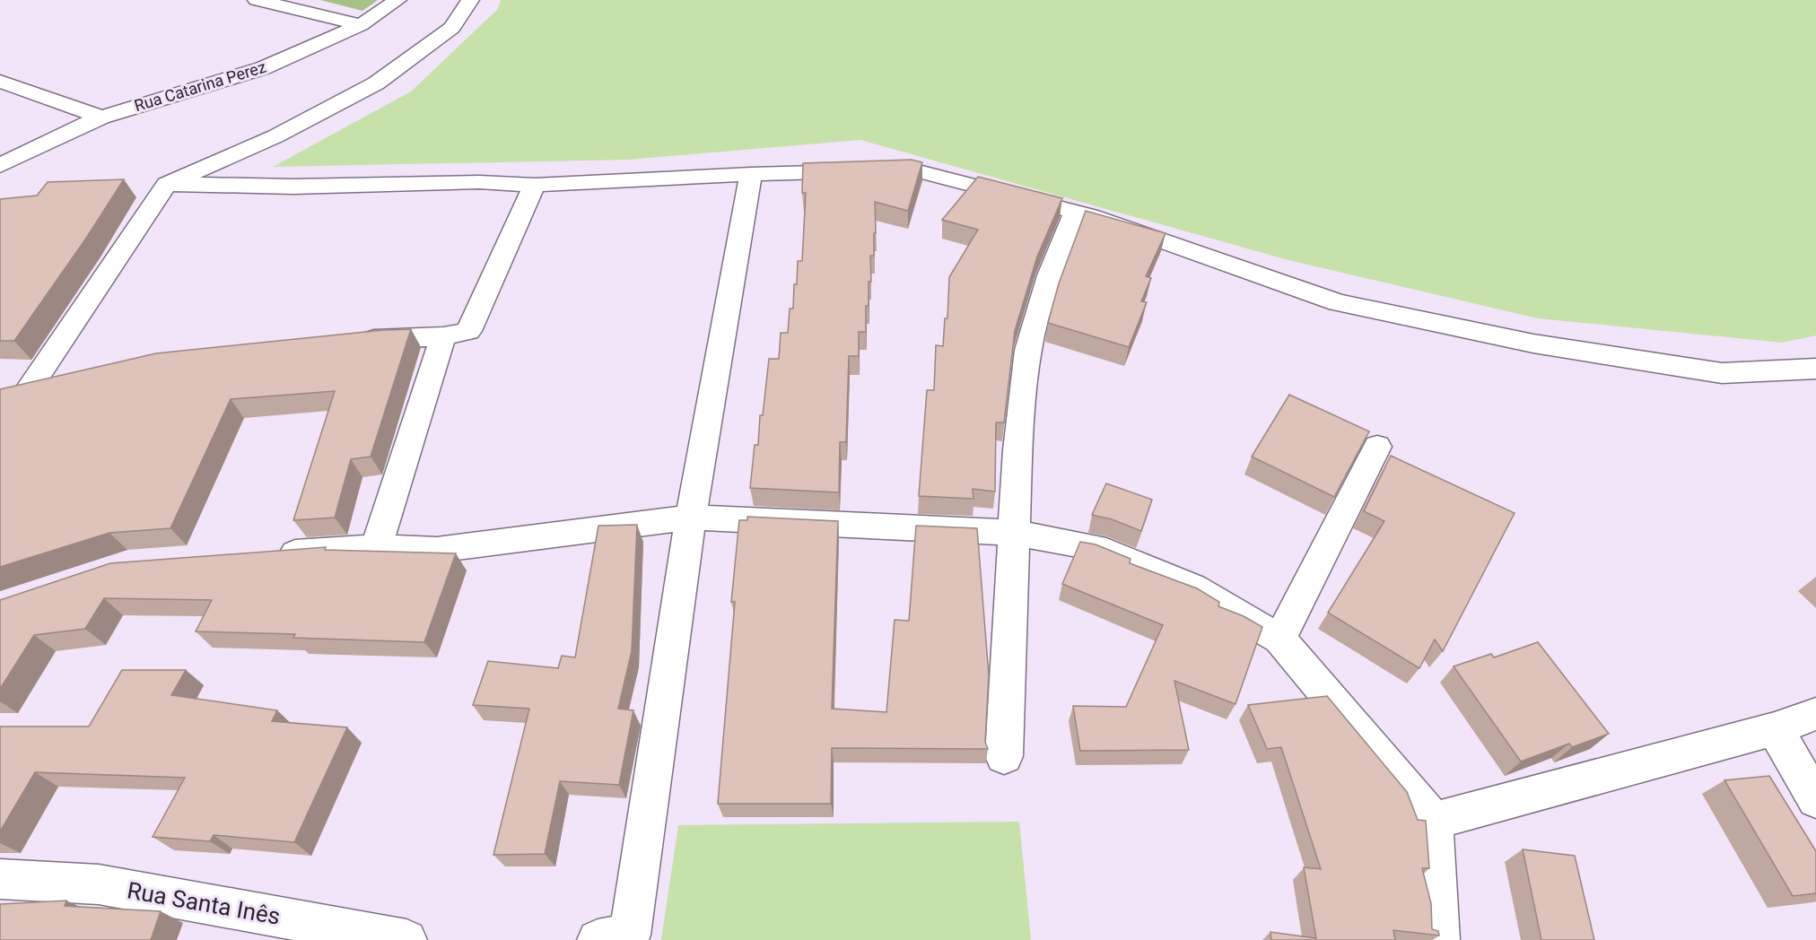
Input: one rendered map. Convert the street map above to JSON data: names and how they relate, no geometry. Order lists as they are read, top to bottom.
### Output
{
  "streets": {
    "street": ["Rua Catarina Perez", "Rua Santa Inês"]
  }
}
